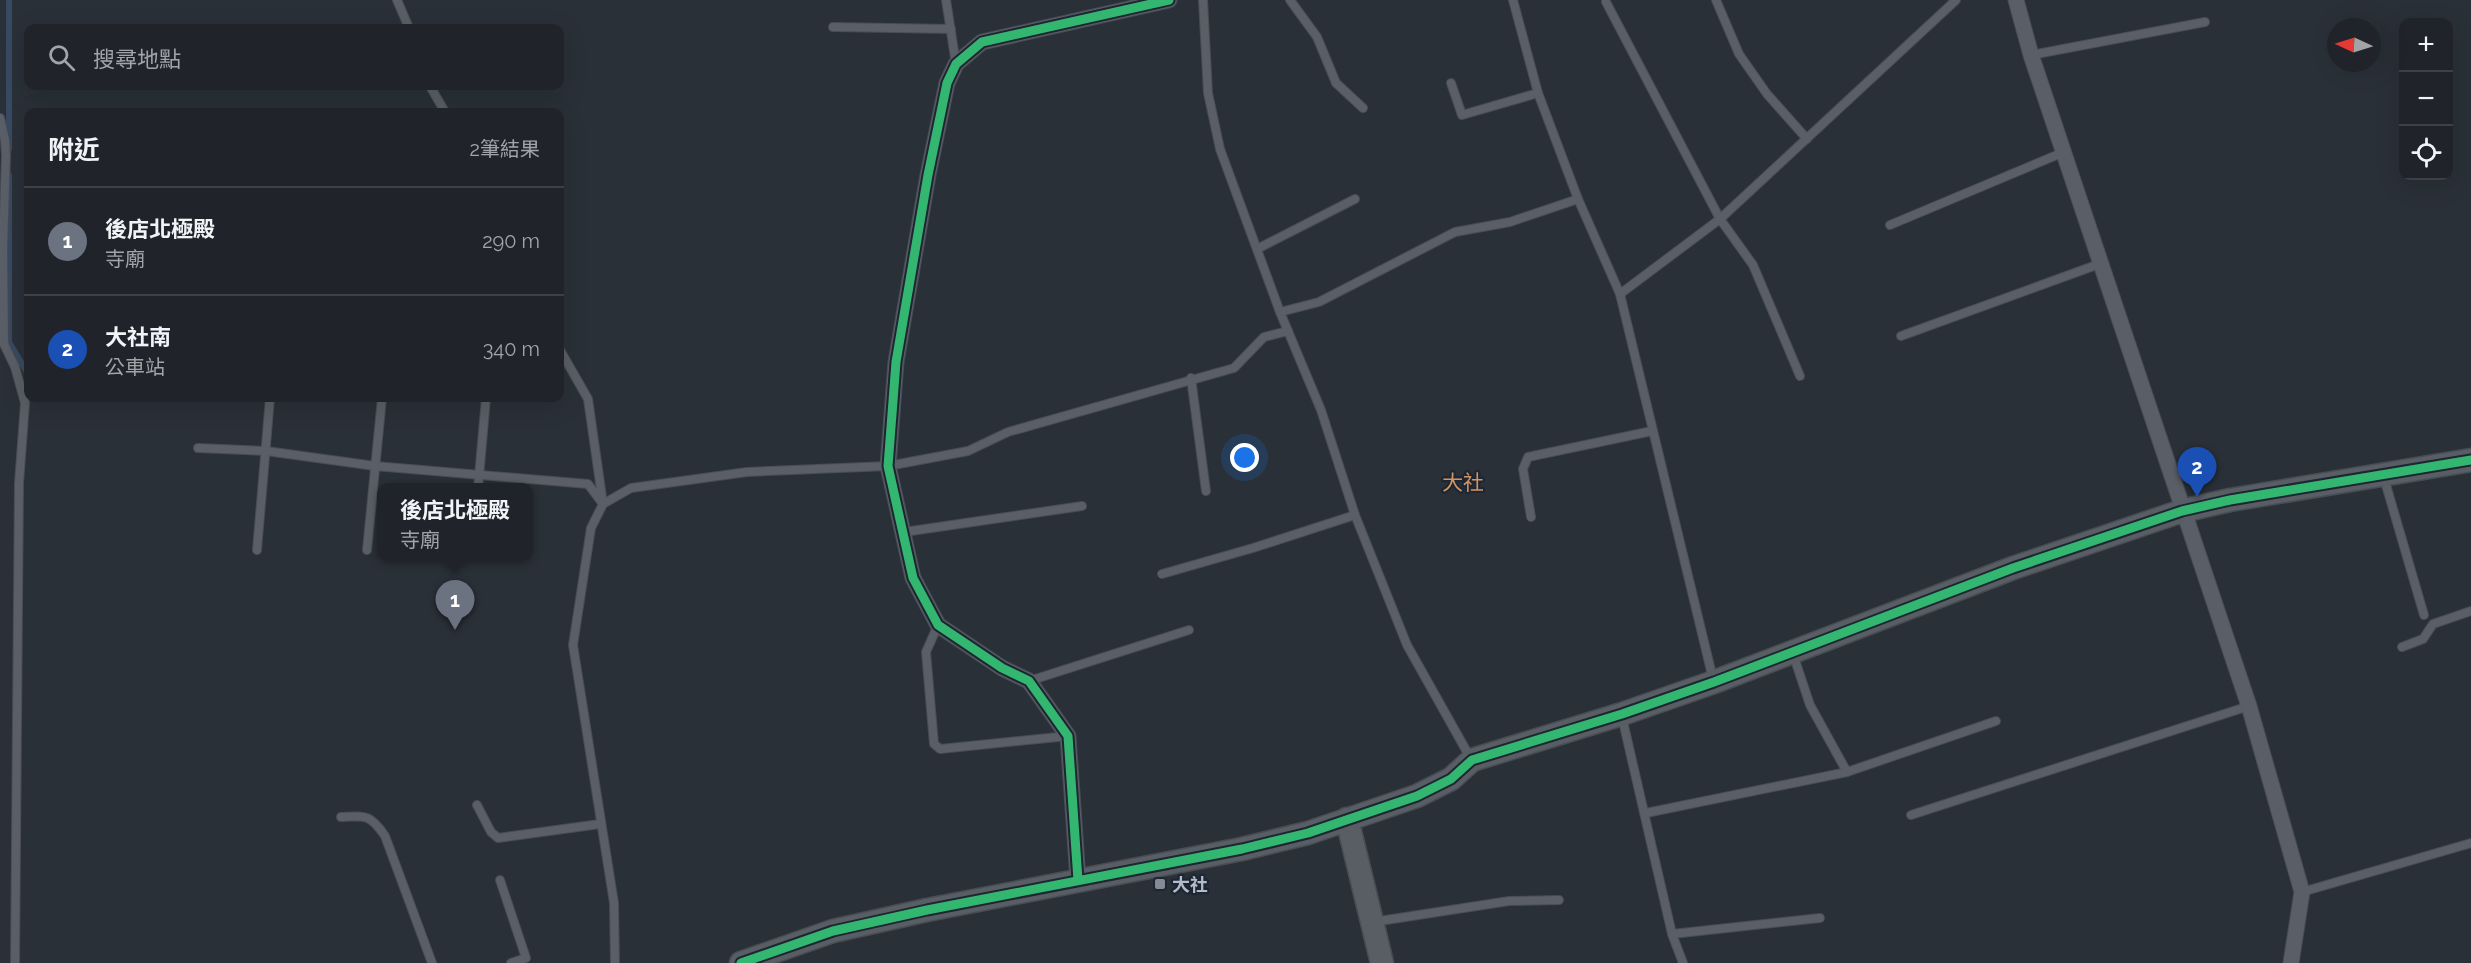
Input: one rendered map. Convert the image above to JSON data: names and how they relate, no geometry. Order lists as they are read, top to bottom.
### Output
{
  "districts": ["大社"],
  "places": {
    "transit": ["大社"]
  },
  "north": "left",
  "page": {
    "map_buttons": ["+", "−"],
    "search": "搜尋地點",
    "heading": ["附近", "2筆結果"],
    "list": [
      {
        "mark": "1",
        "name": "後店北極殿",
        "note": "寺廟",
        "value": "290 m"
      },
      {
        "mark": "2",
        "name": "大社南",
        "note": "公車站",
        "value": "340 m"
      }
    ],
    "pins": ["2", "1"],
    "popup": ["後店北極殿", "寺廟"]
  }
}
